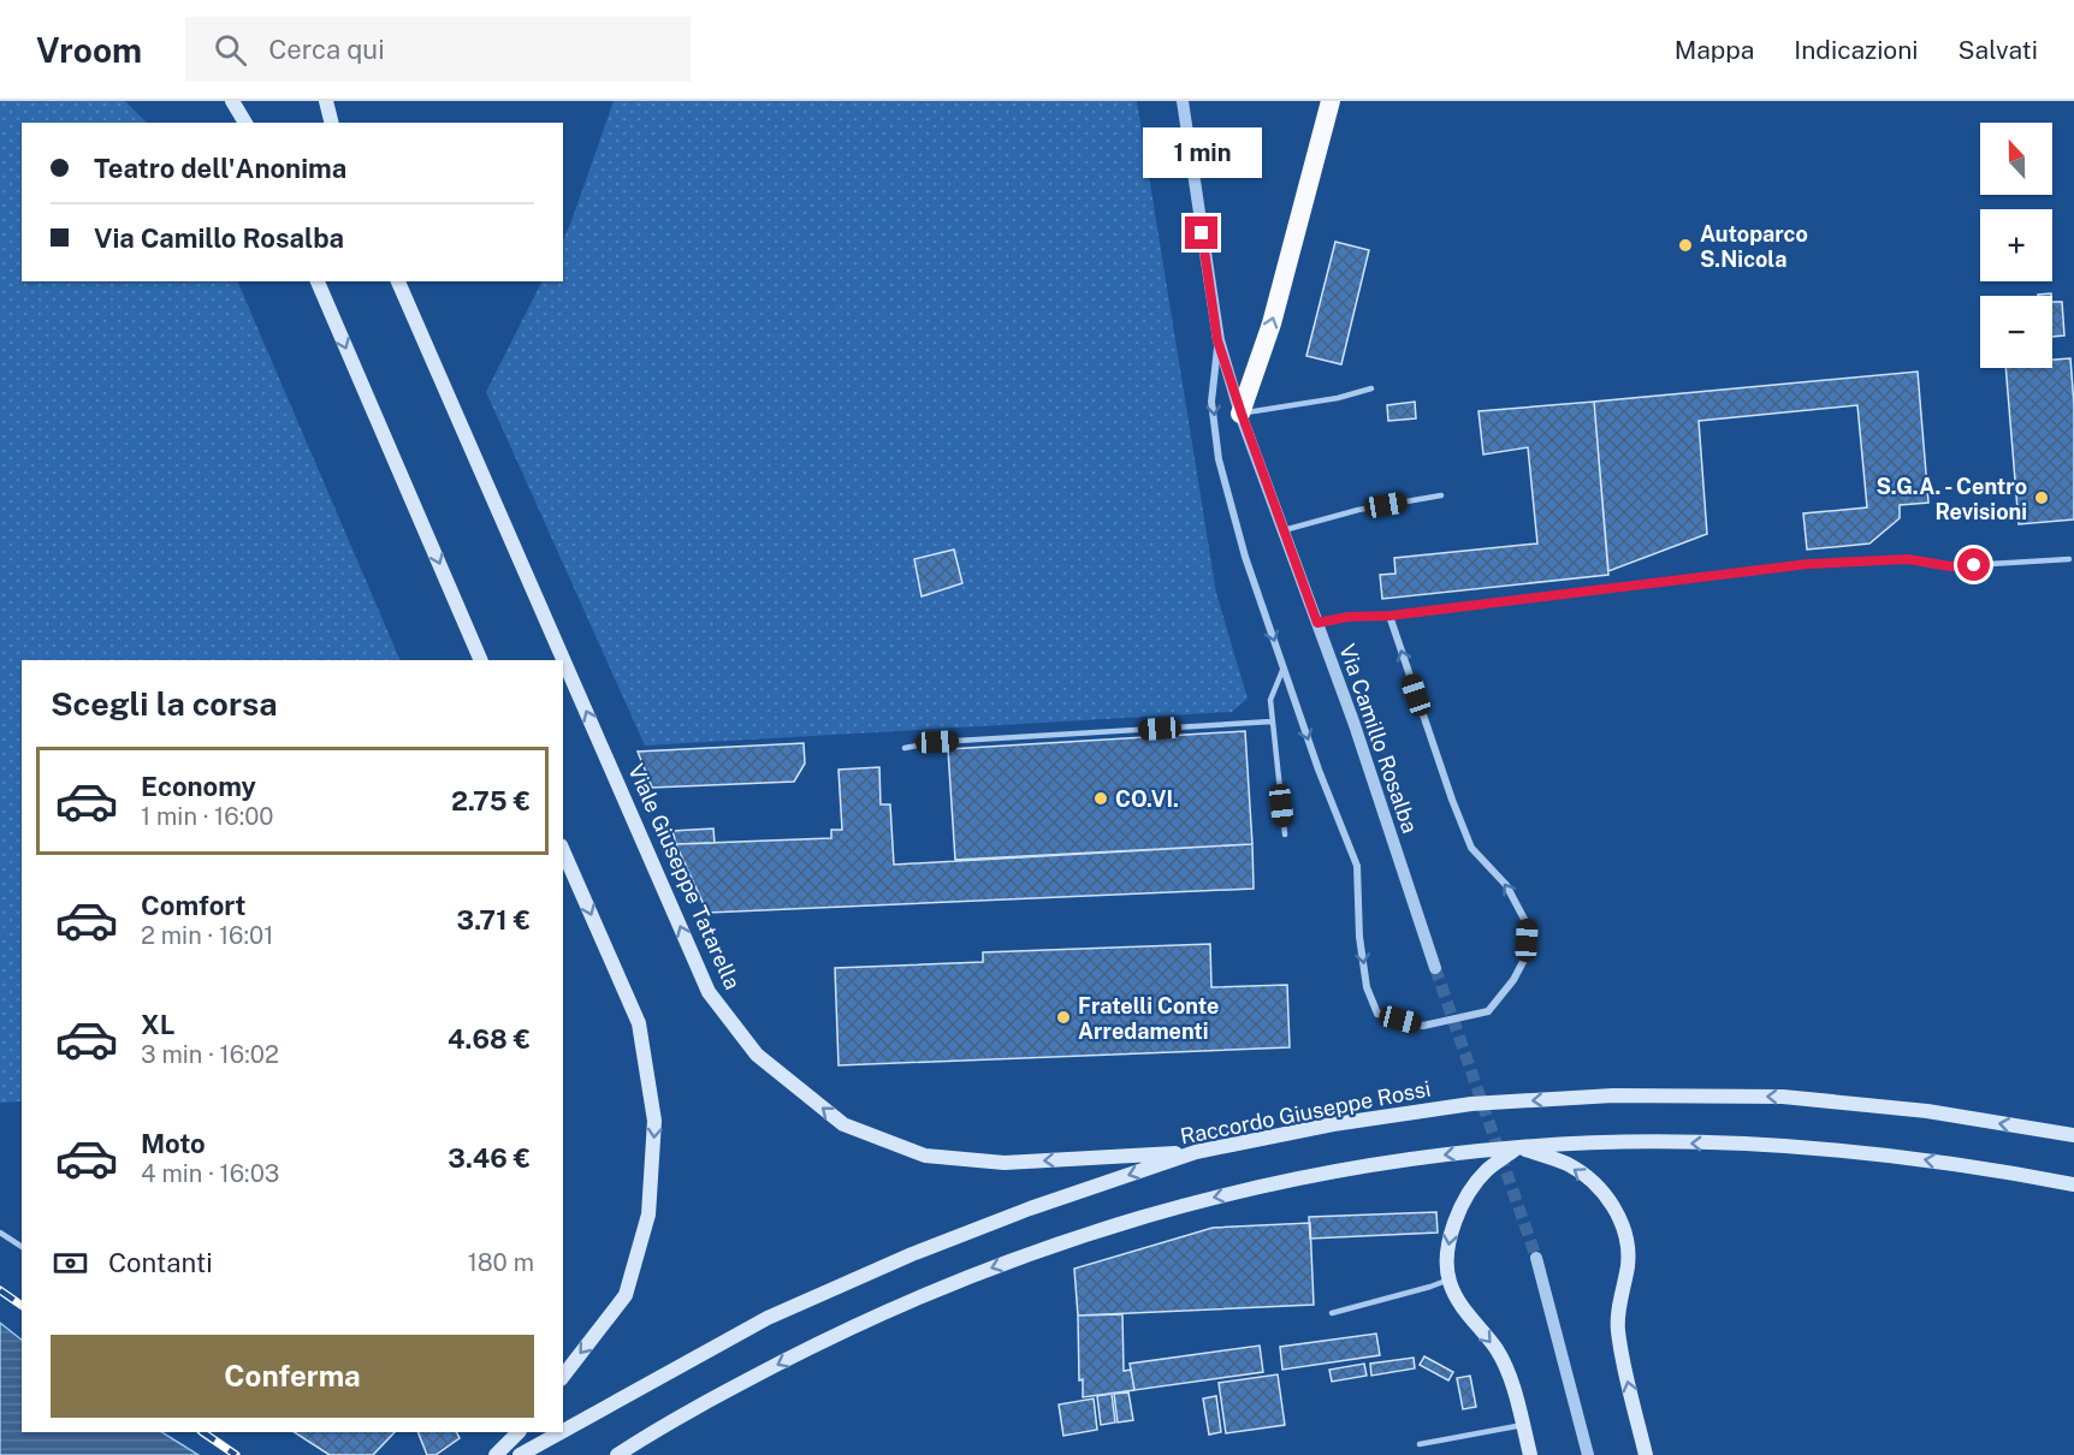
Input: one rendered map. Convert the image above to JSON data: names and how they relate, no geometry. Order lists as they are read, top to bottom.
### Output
{
  "streets": {
    "main road": ["Viale Giuseppe Tatarella", "Raccordo Giuseppe Rossi"],
    "street": ["Via Camillo Rosalba"]
  },
  "crossings": [
    ["Viale Giuseppe Tatarella", "Raccordo Giuseppe Rossi"]
  ],
  "one_way": ["Viale Giuseppe Tatarella"],
  "places": [
    "Autoparco S.Nicola",
    "S.G.A. - Centro Revisioni",
    "CO.VI.",
    "Fratelli Conte Arredamenti"
  ],
  "north": "top",
  "page": {
    "header": "Vroom",
    "search": "Cerca qui",
    "nav": ["Mappa", "Indicazioni", "Salvati"],
    "map_buttons": ["+", "−"],
    "banner": ["Teatro dell'Anonima", "Via Camillo Rosalba"],
    "bubble": "1 min",
    "heading": "Scegli la corsa",
    "list": [
      {
        "name": "Economy",
        "note": "1 min · 16:00",
        "value": "2.75 €"
      },
      {
        "name": "Comfort",
        "note": "2 min · 16:01",
        "value": "3.71 €"
      },
      {
        "name": "XL",
        "note": "3 min · 16:02",
        "value": "4.68 €"
      },
      {
        "name": "Moto",
        "note": "4 min · 16:03",
        "value": "3.46 €"
      }
    ],
    "pay": ["Contanti", "180 m"],
    "buttons": "Conferma"
  }
}
